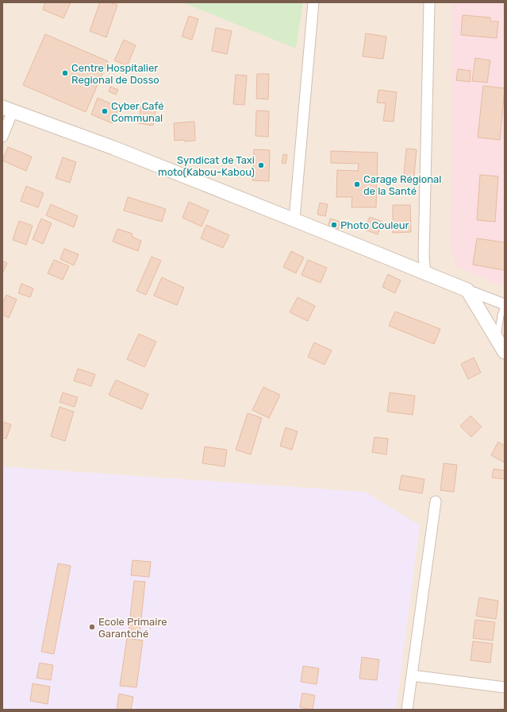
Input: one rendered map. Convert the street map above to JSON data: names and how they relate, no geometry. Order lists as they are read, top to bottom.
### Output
{
  "places": [
    "Centre Hospitalier Regional de Dosso",
    "Cyber Café Communal",
    "Syndicat de Taxi moto(Kabou-Kabou)",
    "Carage Régional de la Santé",
    "Photo Couleur",
    "Ecole Primaire Garantché"
  ]
}
